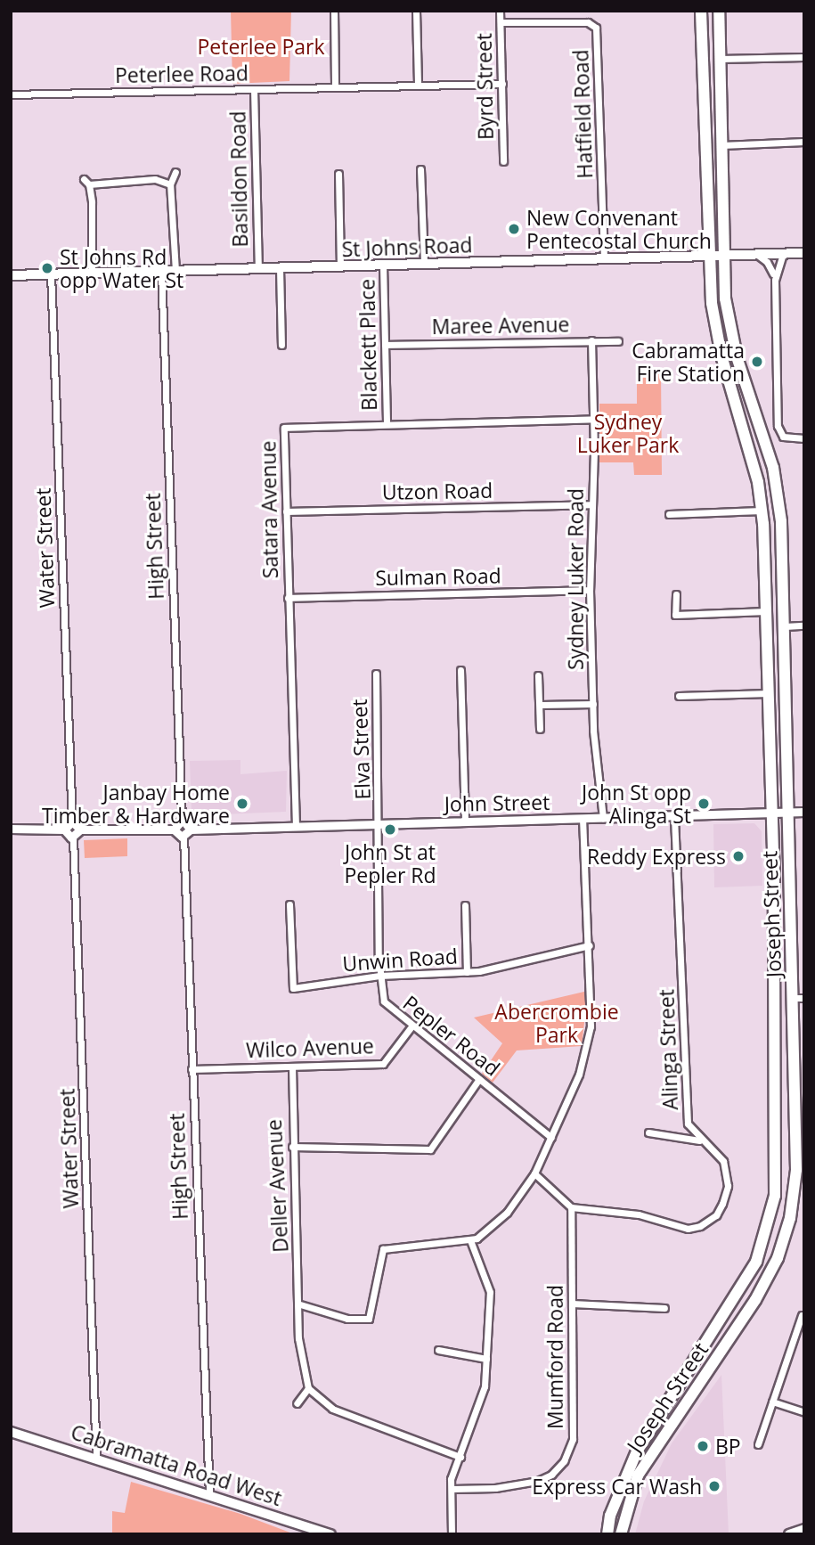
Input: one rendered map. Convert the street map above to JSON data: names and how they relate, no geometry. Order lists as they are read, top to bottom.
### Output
{
  "streets": {
    "highway": ["Joseph Street"],
    "main road": ["St Johns Road", "Cabramatta Road West"],
    "street": [
      "Peterlee Road",
      "Byrd Street",
      "Hatfield Road",
      "Basildon Road",
      "Maree Avenue",
      "Blackett Place",
      "Utzon Road",
      "Satara Avenue",
      "High Street",
      "Water Street",
      "Sulman Road",
      "Sydney Luker Road",
      "Elva Street",
      "John Street",
      "Unwin Road",
      "Pepler Road",
      "Wilco Avenue",
      "Alinga Street",
      "Deller Avenue",
      "Mumford Road"
    ]
  },
  "crossings": [
    ["Peterlee Road", "Byrd Street"],
    ["Peterlee Road", "Basildon Road"],
    ["Byrd Street", "Hatfield Road"],
    ["Hatfield Road", "St Johns Road"],
    ["Basildon Road", "St Johns Road"],
    ["St Johns Road", "Blackett Place"],
    ["St Johns Road", "High Street"],
    ["St Johns Road", "Water Street"],
    ["St Johns Road", "Joseph Street"],
    ["Maree Avenue", "Blackett Place"],
    ["Maree Avenue", "Sydney Luker Road"],
    ["Blackett Place", "Satara Avenue"],
    ["Utzon Road", "Satara Avenue"],
    ["Utzon Road", "Sydney Luker Road"],
    ["Satara Avenue", "Sulman Road"],
    ["Satara Avenue", "Sydney Luker Road"],
    ["Satara Avenue", "John Street"],
    ["High Street", "Wilco Avenue"],
    ["High Street", "Cabramatta Road West"],
    ["Water Street", "Cabramatta Road West"],
    ["Sulman Road", "Sydney Luker Road"],
    ["Sydney Luker Road", "John Street"],
    ["Elva Street", "John Street"],
    ["Elva Street", "Pepler Road"],
    ["John Street", "Joseph Street"],
    ["John Street", "Pepler Road"],
    ["John Street", "Alinga Street"],
    ["Unwin Road", "Pepler Road"],
    ["Pepler Road", "Wilco Avenue"],
    ["Wilco Avenue", "Deller Avenue"],
    ["Alinga Street", "Mumford Road"]
  ],
  "parks": ["Peterlee Park", "Sydney Luker Park", "Abercrombie Park"],
  "places": [
    "New Convenant Pentecostal Church",
    "St Johns Rd opp Water St",
    "Cabramatta Fire Station",
    "Janbay Home Timber & Hardware",
    "John St opp Alinga St",
    "John St at Pepler Rd",
    "Reddy Express",
    "BP",
    "Express Car Wash"
  ]
}
